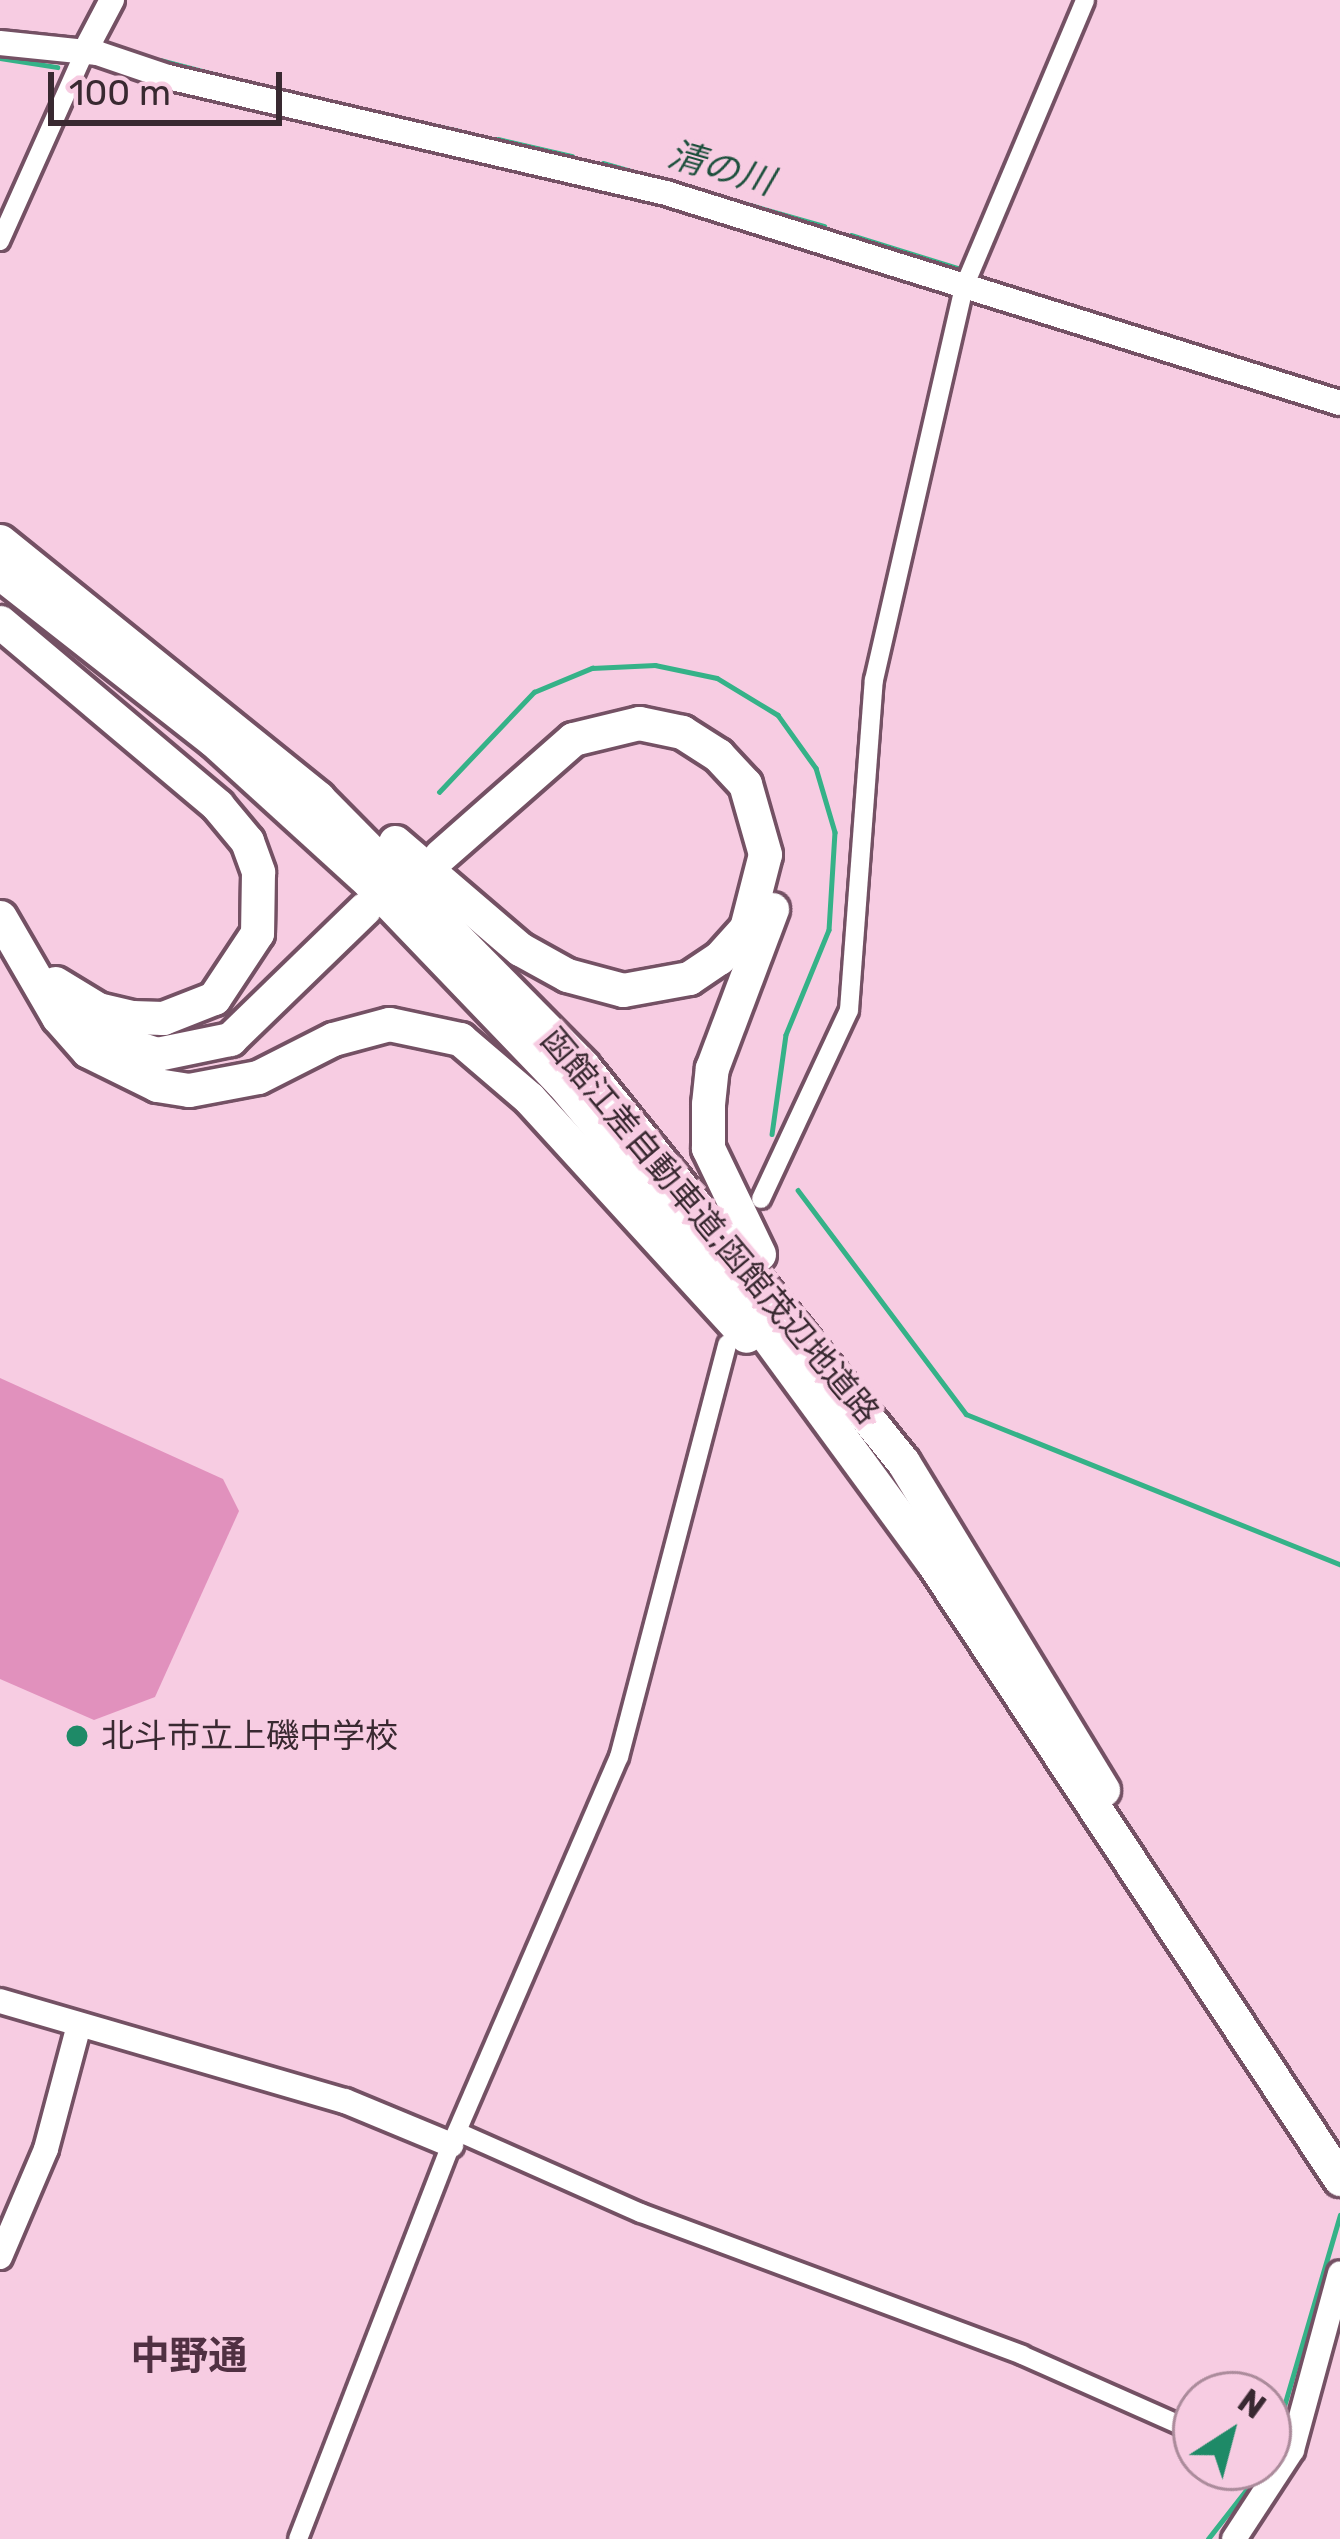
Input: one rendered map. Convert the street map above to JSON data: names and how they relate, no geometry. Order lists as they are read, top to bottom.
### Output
{
  "streets": {
    "highway": ["函館江差自動車道;函館茂辺地道路"]
  },
  "districts": ["中野通"],
  "water": ["清の川"],
  "places": ["北斗市立上磯中学校"],
  "scale_bar": "100 m",
  "north": "top right"
}
